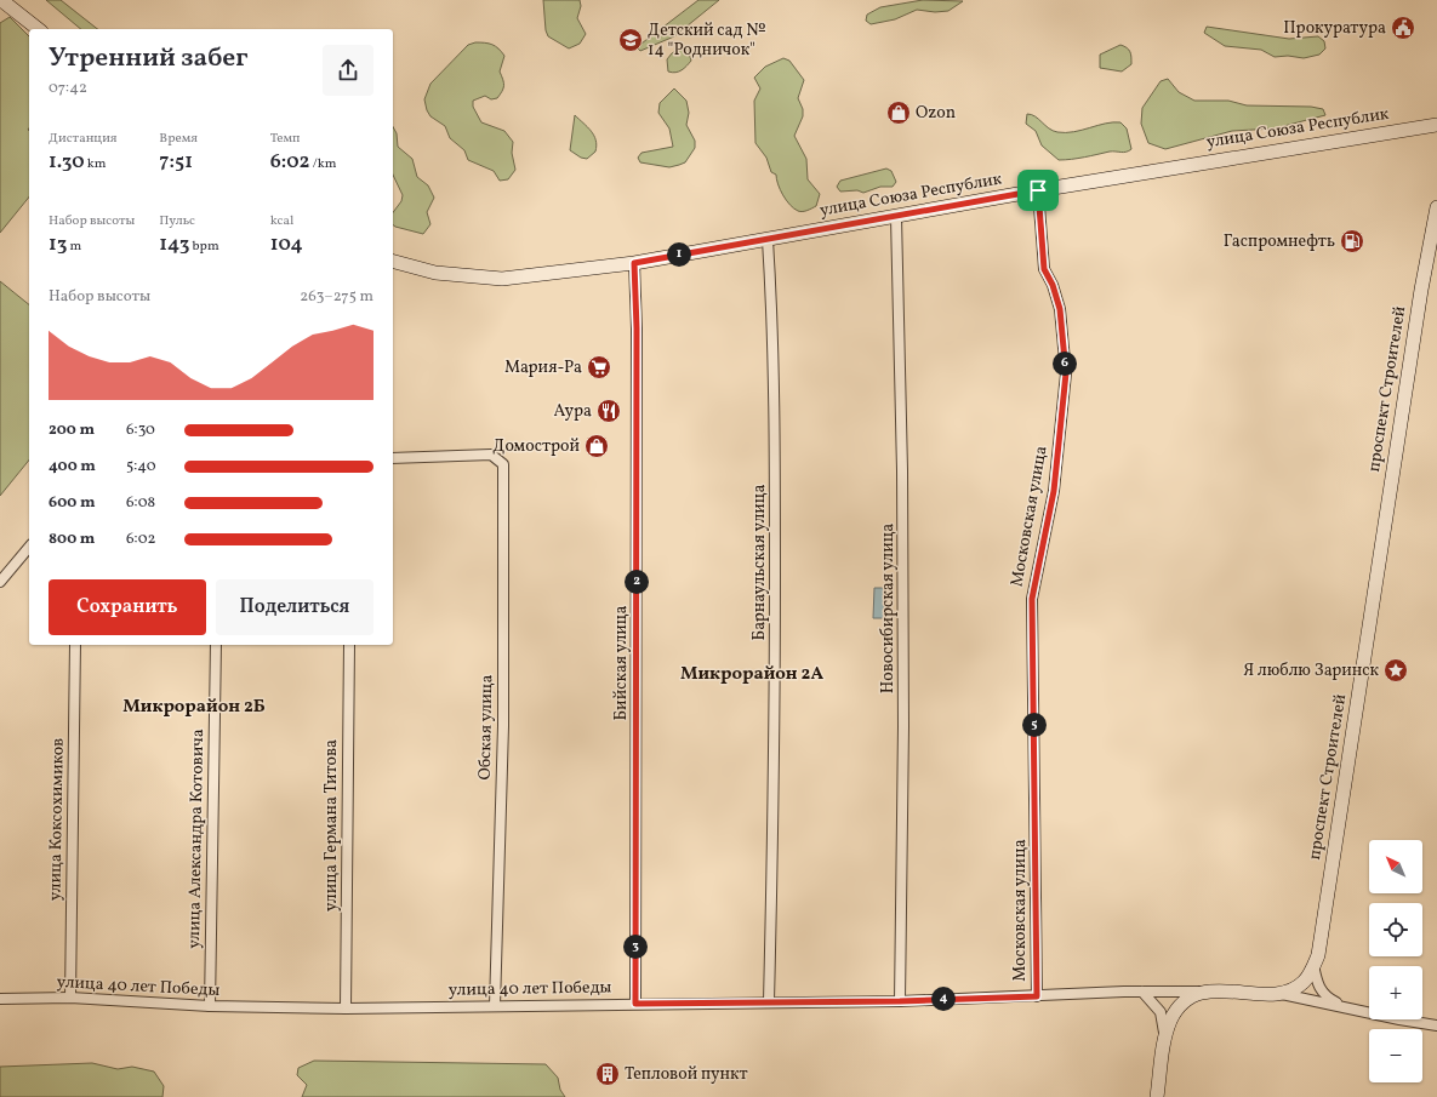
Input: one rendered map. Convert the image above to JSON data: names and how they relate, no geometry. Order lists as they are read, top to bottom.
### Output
{
  "streets": {
    "street": [
      "улица Союза Республик",
      "проспект Строителей",
      "Московская улица",
      "Барнаульская улица",
      "Новосибирская улица",
      "Бийская улица",
      "Обская улица",
      "улица Коксохимиков",
      "улица Германа Титова",
      "улица Александра Котовича",
      "улица 40 лет Победы"
    ]
  },
  "crossings": [
    ["улица Союза Республик", "Московская улица"],
    ["улица Союза Республик", "Барнаульская улица"],
    ["улица Союза Республик", "Новосибирская улица"],
    ["улица Союза Республик", "Бийская улица"],
    ["Московская улица", "улица 40 лет Победы"],
    ["Барнаульская улица", "улица 40 лет Победы"],
    ["Новосибирская улица", "улица 40 лет Победы"],
    ["Бийская улица", "улица 40 лет Победы"],
    ["Обская улица", "улица 40 лет Победы"],
    ["улица Коксохимиков", "улица 40 лет Победы"],
    ["улица Германа Титова", "улица 40 лет Победы"],
    ["улица Александра Котовича", "улица 40 лет Победы"]
  ],
  "districts": ["Микрорайон 2А", "Микрорайон 2Б"],
  "places": {
    "public building": ["Прокуратура"],
    "school or university": ["Детский сад № 14 \"Родничок\""],
    "shop": ["Ozon", "Домострой"],
    "fuel station": ["Гаспромнефть"],
    "supermarket": ["Мария-Ра"],
    "restaurant": ["Аура"],
    "place": ["Я люблю Заринск"],
    "building": ["Тепловой пункт"]
  },
  "north": "top left",
  "page": {
    "heading": ["Утренний забег", "07:42"],
    "stats": [
      ["Дистанция", "1.30 km"],
      ["Время", "7:51"],
      ["Темп", "6:02 /km"],
      ["Набор высоты", "13 m"],
      ["Пульс", "143 bpm"],
      ["kcal", "104"]
    ],
    "pins": [
      "1",
      "6",
      "2",
      "5",
      "3",
      "4"
    ],
    "chart": ["Набор высоты", "263–275 m"],
    "list": [
      {
        "name": "200 m",
        "note": "6:30"
      },
      {
        "name": "400 m",
        "note": "5:40"
      },
      {
        "name": "600 m",
        "note": "6:08"
      },
      {
        "name": "800 m",
        "note": "6:02"
      }
    ],
    "buttons": ["Сохранить", "Поделиться"],
    "map_buttons": ["+", "−"]
  }
}
